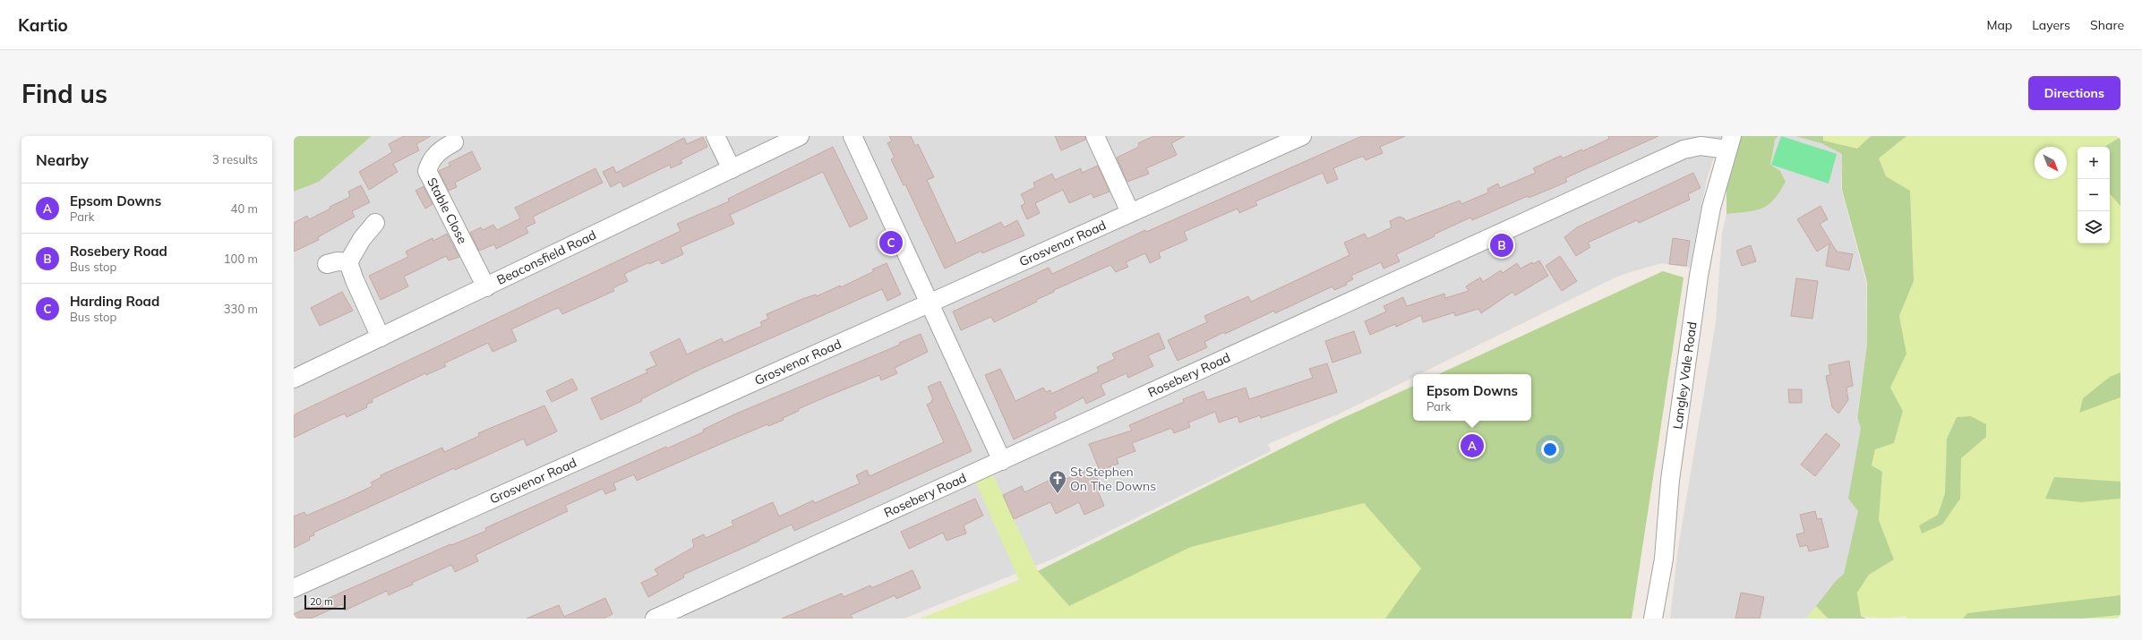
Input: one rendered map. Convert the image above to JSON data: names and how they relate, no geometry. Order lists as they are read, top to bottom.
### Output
{
  "streets": {
    "street": [
      "Stable Close",
      "Grosvenor Road",
      "Beaconsfield Road",
      "Rosebery Road",
      "Langley Vale Road"
    ]
  },
  "crossings": [
    ["Stable Close", "Beaconsfield Road"],
    ["Rosebery Road", "Langley Vale Road"]
  ],
  "places": {
    "church": ["St Stephen On The Downs"]
  },
  "scale_bar": "20 m",
  "north": "bottom right",
  "page": {
    "header": "Kartio",
    "nav": ["Map", "Layers", "Share"],
    "buttons": "Directions",
    "title": "Find us",
    "heading": ["Nearby", "3 results"],
    "map_buttons": ["+", "−"],
    "list": [
      {
        "mark": "A",
        "name": "Epsom Downs",
        "note": "Park",
        "value": "40 m"
      },
      {
        "mark": "B",
        "name": "Rosebery Road",
        "note": "Bus stop",
        "value": "100 m"
      },
      {
        "mark": "C",
        "name": "Harding Road",
        "note": "Bus stop",
        "value": "330 m"
      }
    ],
    "pins": ["C", "B", "A"],
    "popup": ["Epsom Downs", "Park"],
    "scale": "20 m"
  }
}
